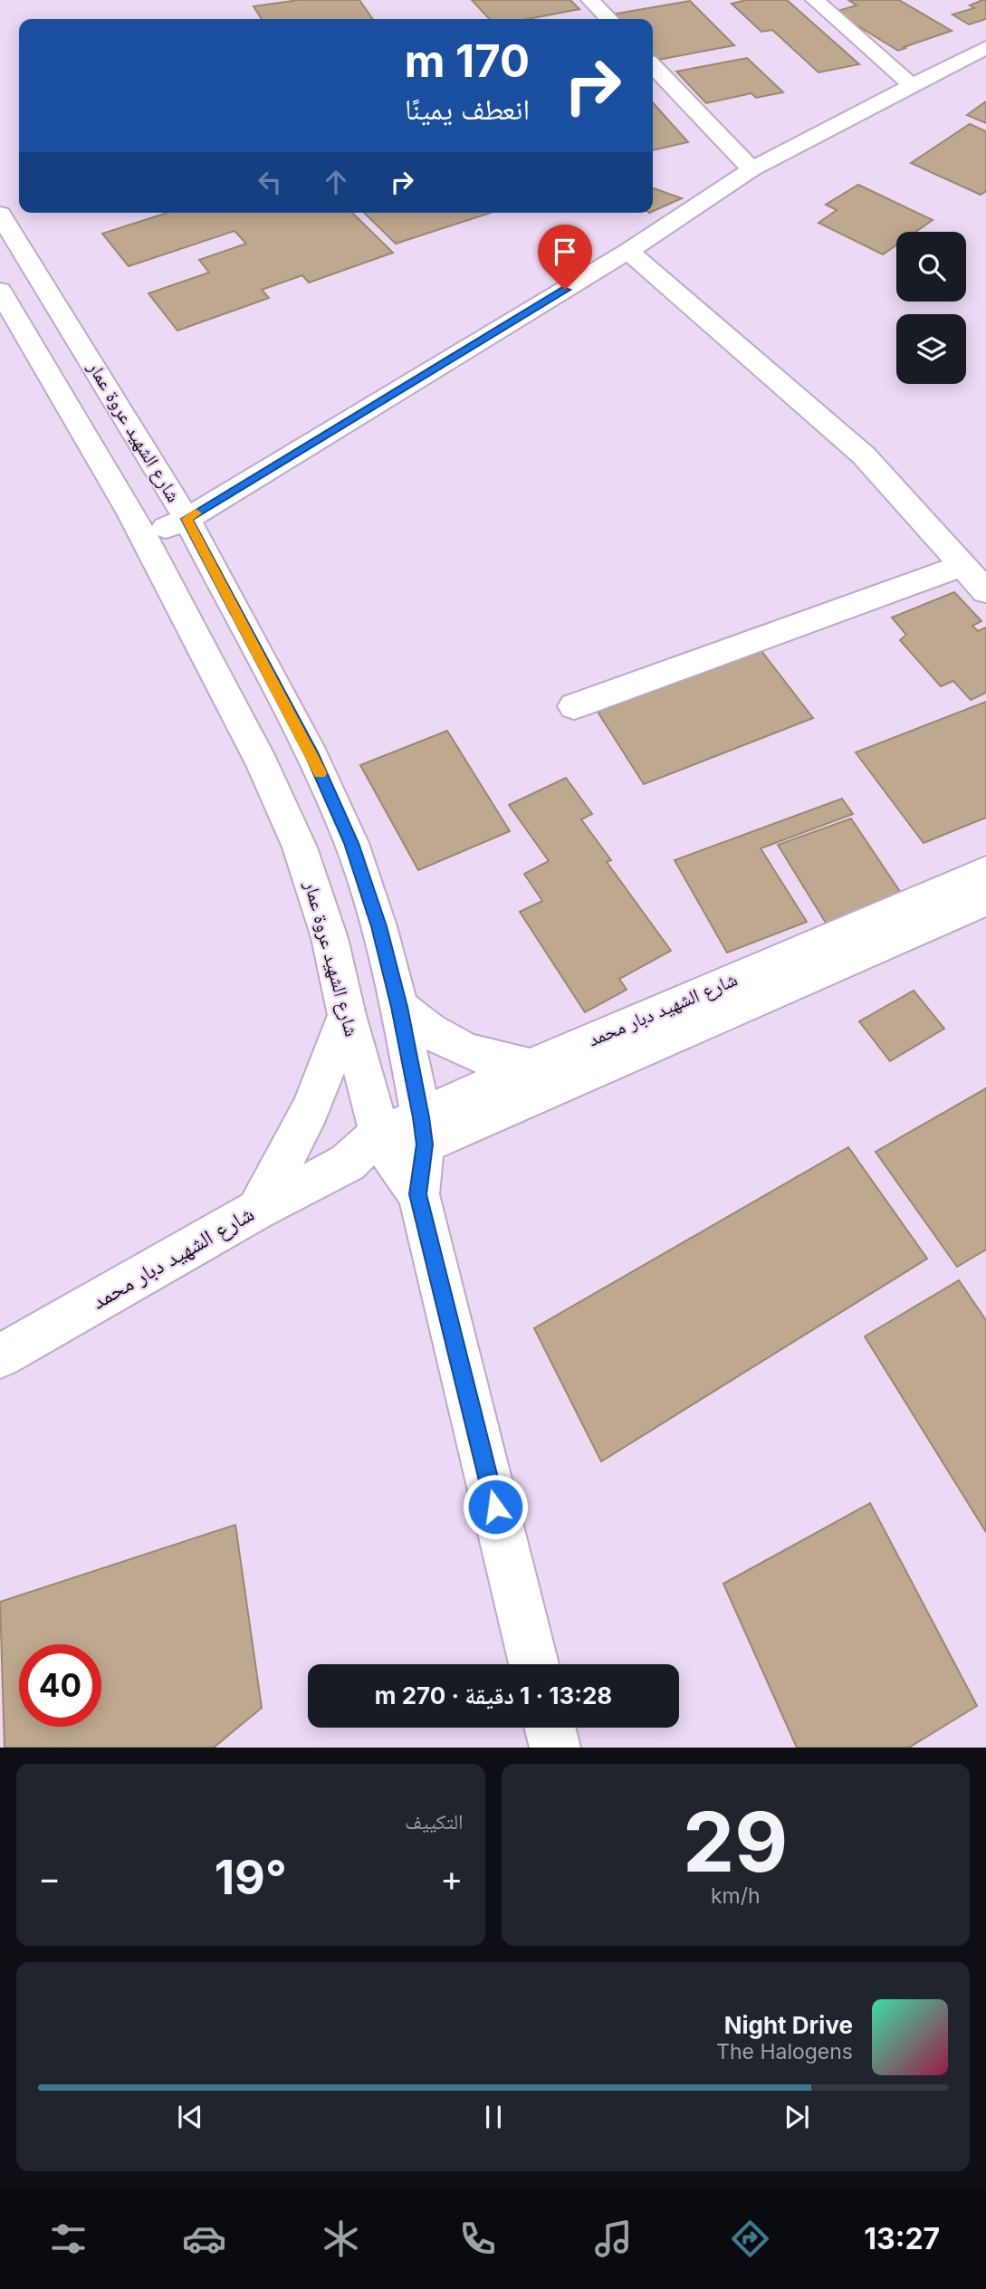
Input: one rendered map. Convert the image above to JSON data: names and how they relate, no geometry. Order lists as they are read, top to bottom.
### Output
{
  "streets": {
    "street": ["شارع الشهيد عروة عمار", "شارع الشهيد دبار محمد"]
  },
  "crossings": [
    ["شارع الشهيد عروة عمار", "شارع الشهيد دبار محمد"]
  ],
  "page": {
    "turn": ["170 m", "انعطف يمينًا"],
    "limit": "40",
    "trip": "13:28 · 1 دقيقة · 270 m",
    "tile": [
      ["29", "km/h"],
      "التكييف"
    ],
    "heat": ["−", "19°", "+"],
    "song": ["Night Drive", "The Halogens"],
    "tabs": "13:27"
  }
}
